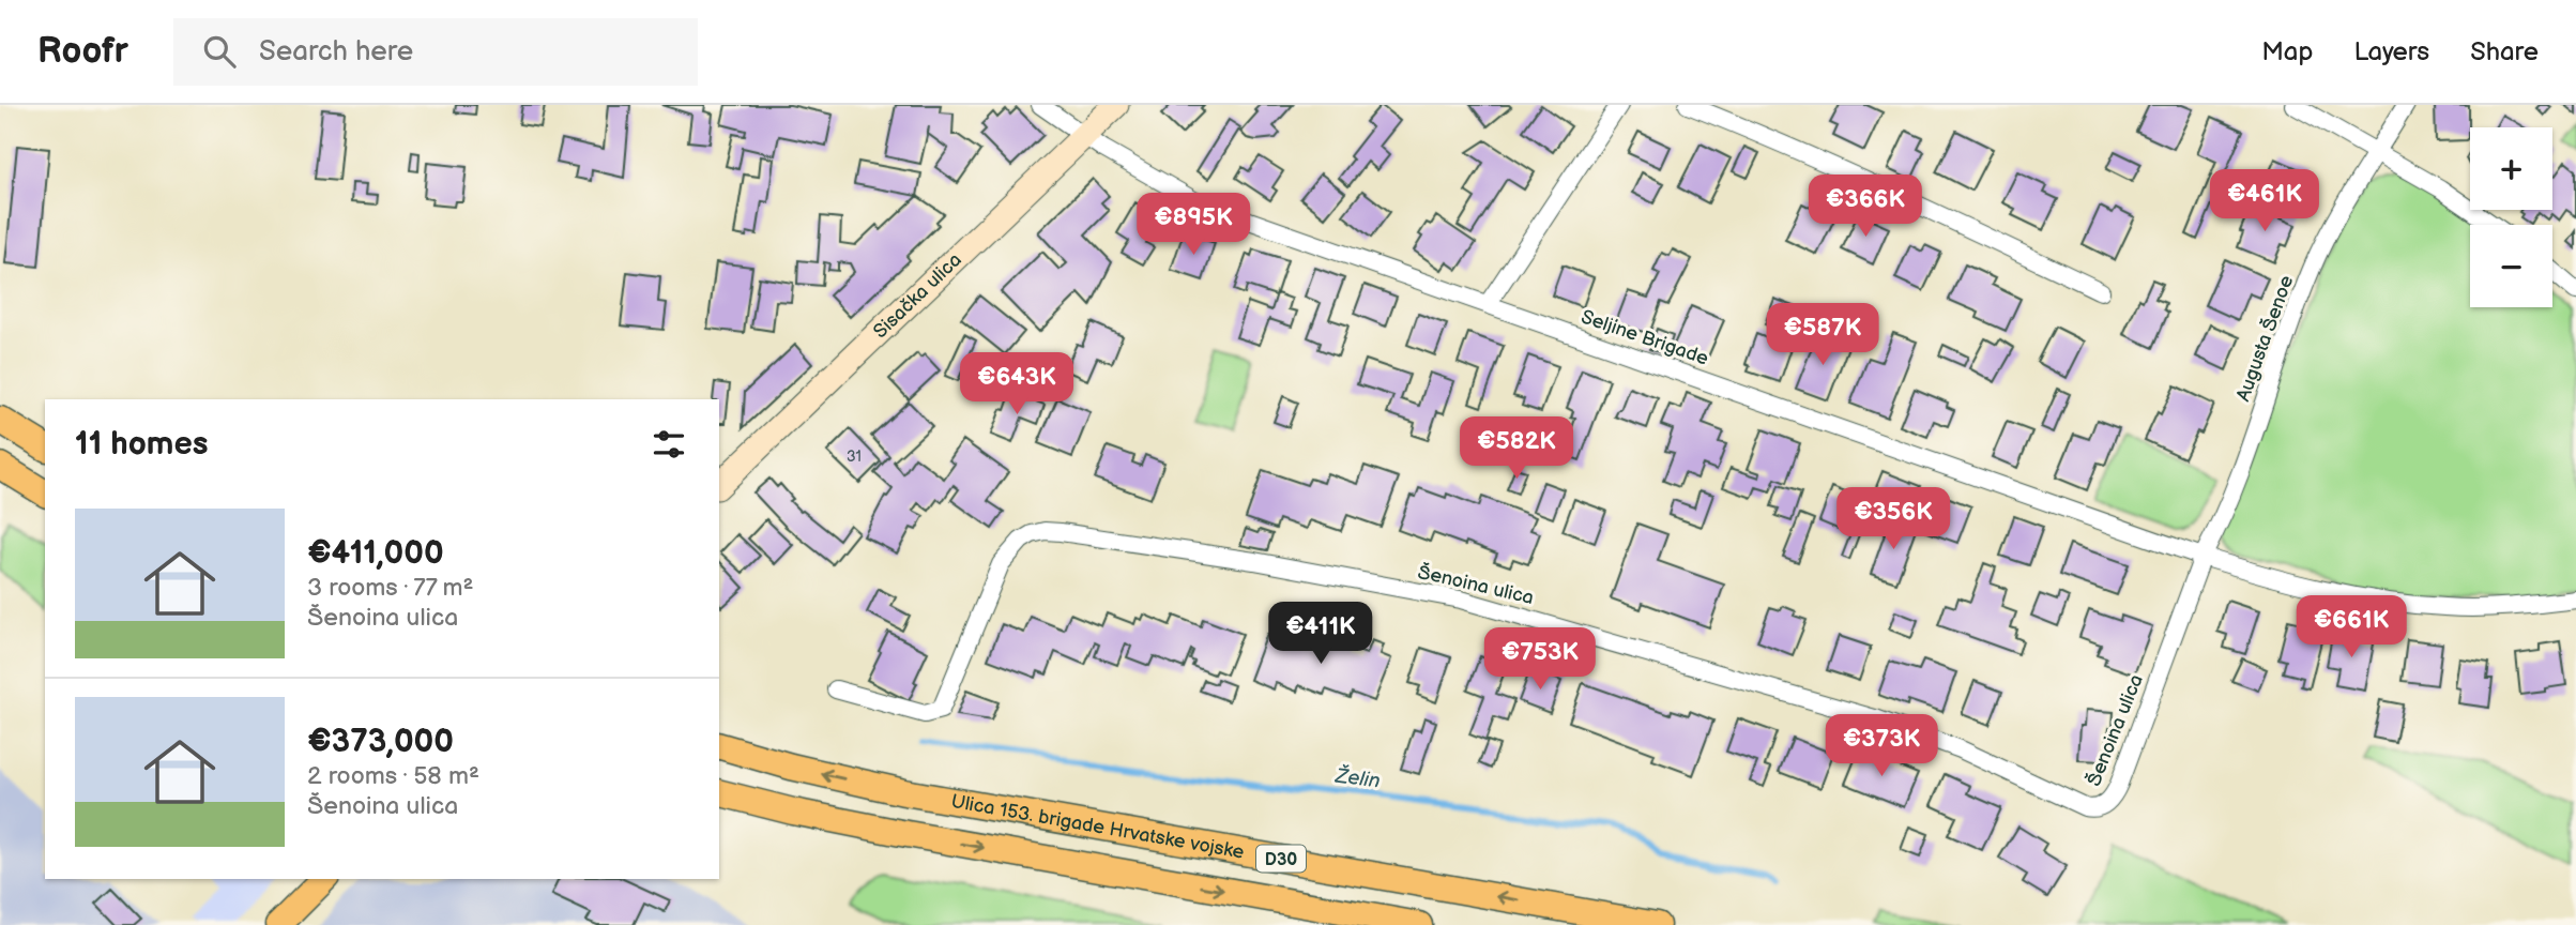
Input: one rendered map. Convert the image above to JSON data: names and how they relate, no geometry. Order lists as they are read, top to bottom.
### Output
{
  "streets": {
    "main road": ["Sisačka ulica", "Ulica 153. brigade Hrvatske vojske", "D30"],
    "street": ["Seljine Brigade", "Augusta Šenoe", "Šenoina ulica"]
  },
  "crossings": [
    ["Sisačka ulica", "Seljine Brigade"],
    ["Seljine Brigade", "Augusta Šenoe"],
    ["Seljine Brigade", "Šenoina ulica"],
    ["Augusta Šenoe", "Šenoina ulica"]
  ],
  "water": ["Želin"],
  "house_numbers": ["31"],
  "page": {
    "header": "Roofr",
    "search": "Search here",
    "nav": ["Map", "Layers", "Share"],
    "map_buttons": ["+", "−"],
    "price": [
      "€461K",
      "€366K",
      "€895K",
      "€587K",
      "€643K",
      "€582K",
      "€356K",
      "€661K",
      "€411K",
      "€753K",
      "€373K"
    ],
    "heading": "11 homes",
    "list": [
      {
        "name": "€411,000",
        "note": "3 rooms · 77 m² · Šenoina ulica"
      },
      {
        "name": "€373,000",
        "note": "2 rooms · 58 m² · Šenoina ulica"
      }
    ]
  }
}
